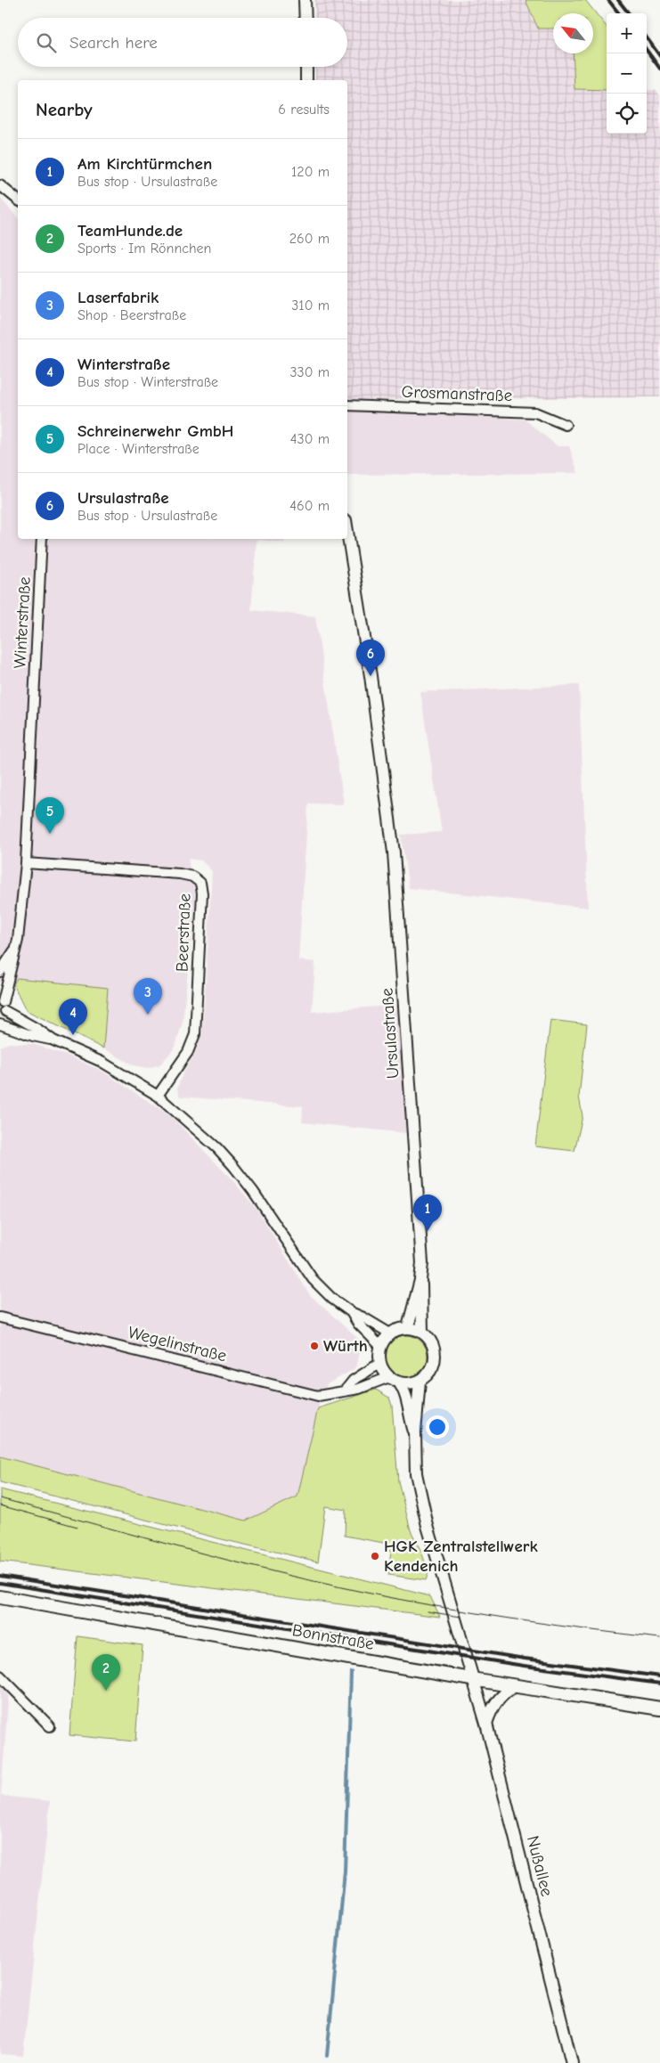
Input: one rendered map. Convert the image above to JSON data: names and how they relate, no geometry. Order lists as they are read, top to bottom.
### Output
{
  "streets": {
    "main road": ["Bonnstraße"],
    "street": [
      "Grosmanstraße",
      "Winterstraße",
      "Beerstraße",
      "Ursulastraße",
      "Wegelinstraße",
      "Nußallee"
    ]
  },
  "crossings": [
    ["Winterstraße", "Beerstraße"],
    ["Ursulastraße", "Wegelinstraße"],
    ["Bonnstraße", "Nußallee"]
  ],
  "places": ["Würth", "HGK Zentralstellwerk Kendenich"],
  "north": "top left",
  "page": {
    "map_buttons": ["+", "−"],
    "search": "Search here",
    "heading": ["Nearby", "6 results"],
    "list": [
      {
        "mark": "1",
        "name": "Am Kirchtürmchen",
        "note": "Bus stop · Ursulastraße",
        "value": "120 m"
      },
      {
        "mark": "2",
        "name": "TeamHunde.de",
        "note": "Sports · Im Rönnchen",
        "value": "260 m"
      },
      {
        "mark": "3",
        "name": "Laserfabrik",
        "note": "Shop · Beerstraße",
        "value": "310 m"
      },
      {
        "mark": "4",
        "name": "Winterstraße",
        "note": "Bus stop · Winterstraße",
        "value": "330 m"
      },
      {
        "mark": "5",
        "name": "Schreinerwehr GmbH",
        "note": "Place · Winterstraße",
        "value": "430 m"
      },
      {
        "mark": "6",
        "name": "Ursulastraße",
        "note": "Bus stop · Ursulastraße",
        "value": "460 m"
      }
    ],
    "pins": [
      "6",
      "5",
      "3",
      "4",
      "1",
      "2"
    ]
  }
}
